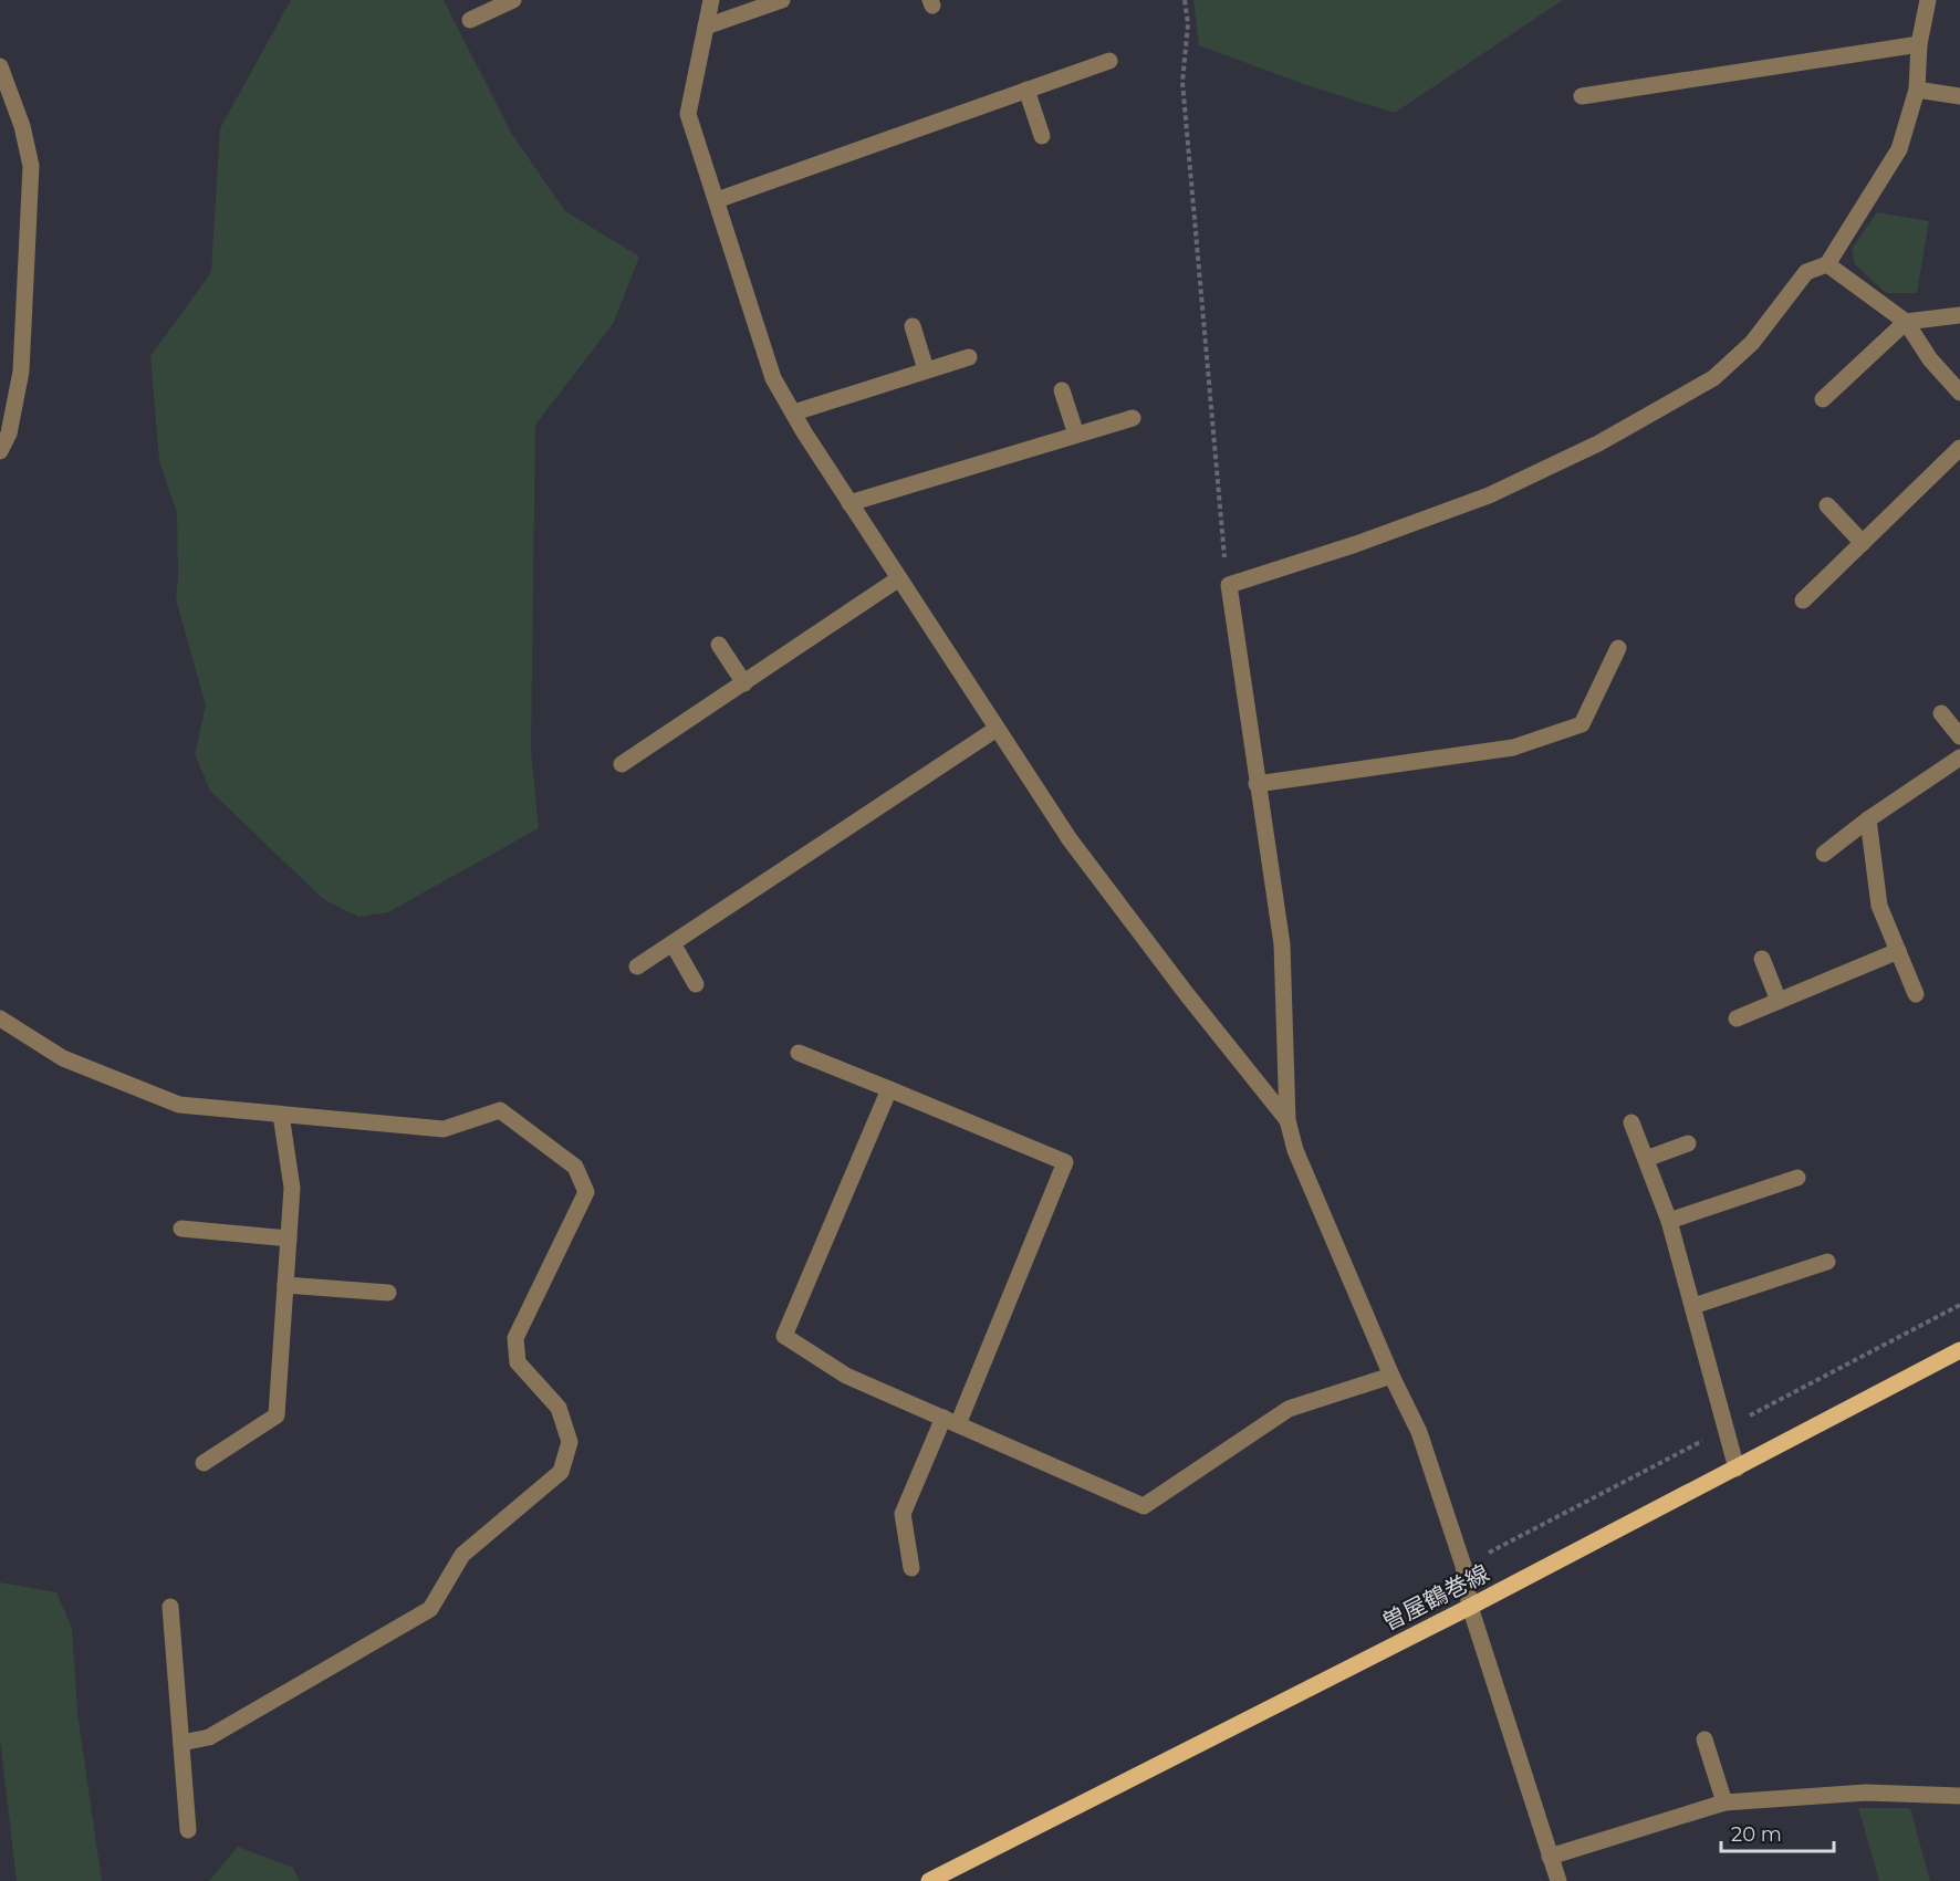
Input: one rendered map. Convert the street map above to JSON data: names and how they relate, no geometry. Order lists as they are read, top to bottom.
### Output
{
  "streets": {
    "main road": ["曽屋鶴巻線"]
  },
  "scale_bar": "20 m"
}
